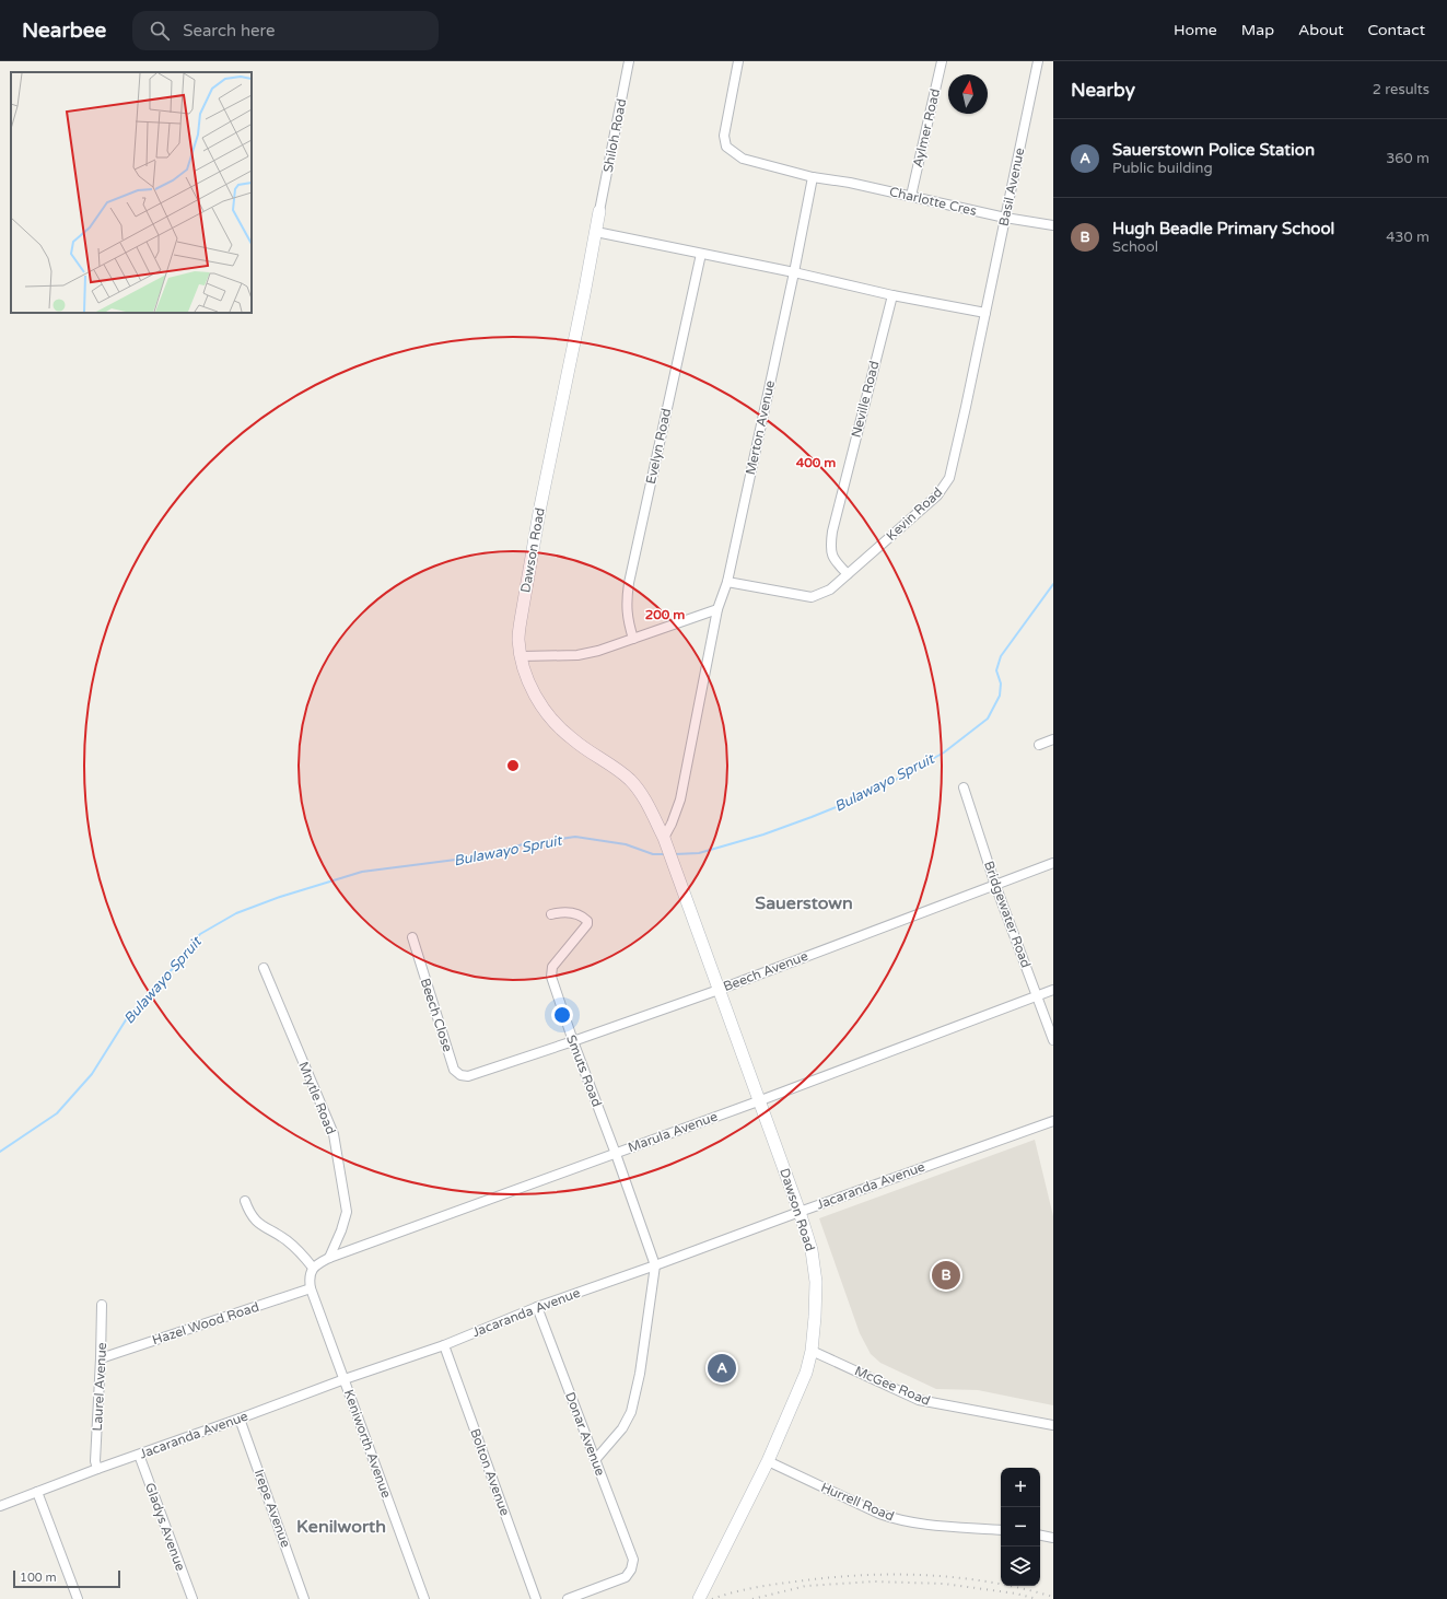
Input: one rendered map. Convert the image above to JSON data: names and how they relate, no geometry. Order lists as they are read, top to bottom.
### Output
{
  "streets": {
    "street": [
      "Aylmer Road",
      "Shiloh Road",
      "Basil Avenue",
      "Charlotte Cres",
      "Neville Road",
      "Merton Avenue",
      "Evelyn Road",
      "Kevin Road",
      "Dawson Road",
      "Bridgewater Road",
      "Beech Avenue",
      "Beech Close",
      "Smuts Road",
      "Mrytle Road",
      "Marula Avenue",
      "Jacaranda Avenue",
      "Hazel Wood Road",
      "McGee Road",
      "Laurel Avenue",
      "Donar Avenue",
      "Keniworth Avenue",
      "Bolton Avenue",
      "Hurrell Road",
      "Irepe Avenue",
      "Gladys Avenue"
    ]
  },
  "crossings": [
    ["Aylmer Road", "Charlotte Cres"],
    ["Shiloh Road", "Dawson Road"],
    ["Basil Avenue", "Charlotte Cres"],
    ["Basil Avenue", "Kevin Road"],
    ["Neville Road", "Kevin Road"],
    ["Merton Avenue", "Kevin Road"],
    ["Merton Avenue", "Dawson Road"],
    ["Dawson Road", "Beech Avenue"],
    ["Dawson Road", "Marula Avenue"],
    ["Dawson Road", "Jacaranda Avenue"],
    ["Dawson Road", "McGee Road"],
    ["Dawson Road", "Hurrell Road"],
    ["Bridgewater Road", "Beech Avenue"],
    ["Bridgewater Road", "Marula Avenue"],
    ["Beech Avenue", "Beech Close"],
    ["Beech Avenue", "Smuts Road"],
    ["Smuts Road", "Marula Avenue"],
    ["Smuts Road", "Jacaranda Avenue"],
    ["Mrytle Road", "Marula Avenue"],
    ["Jacaranda Avenue", "Laurel Avenue"],
    ["Jacaranda Avenue", "Donar Avenue"],
    ["Jacaranda Avenue", "Keniworth Avenue"],
    ["Jacaranda Avenue", "Bolton Avenue"],
    ["Jacaranda Avenue", "Irepe Avenue"],
    ["Jacaranda Avenue", "Gladys Avenue"],
    ["Hazel Wood Road", "Laurel Avenue"],
    ["Hazel Wood Road", "Keniworth Avenue"]
  ],
  "districts": ["Sauerstown", "Kenilworth"],
  "water": ["Bulawayo Spruit"],
  "scale_bar": "100 m",
  "north": "top",
  "page": {
    "header": "Nearbee",
    "search": "Search here",
    "nav": [
      "Home",
      "Map",
      "About",
      "Contact"
    ],
    "heading": ["Nearby", "2 results"],
    "list": [
      {
        "mark": "A",
        "name": "Sauerstown Police Station",
        "note": "Public building",
        "value": "360 m"
      },
      {
        "mark": "B",
        "name": "Hugh Beadle Primary School",
        "note": "School",
        "value": "430 m"
      }
    ],
    "pins": ["B", "A"],
    "map_buttons": ["+", "−"],
    "scale": "100 m"
  },
  "rings": ["400 m", "200 m"]
}
